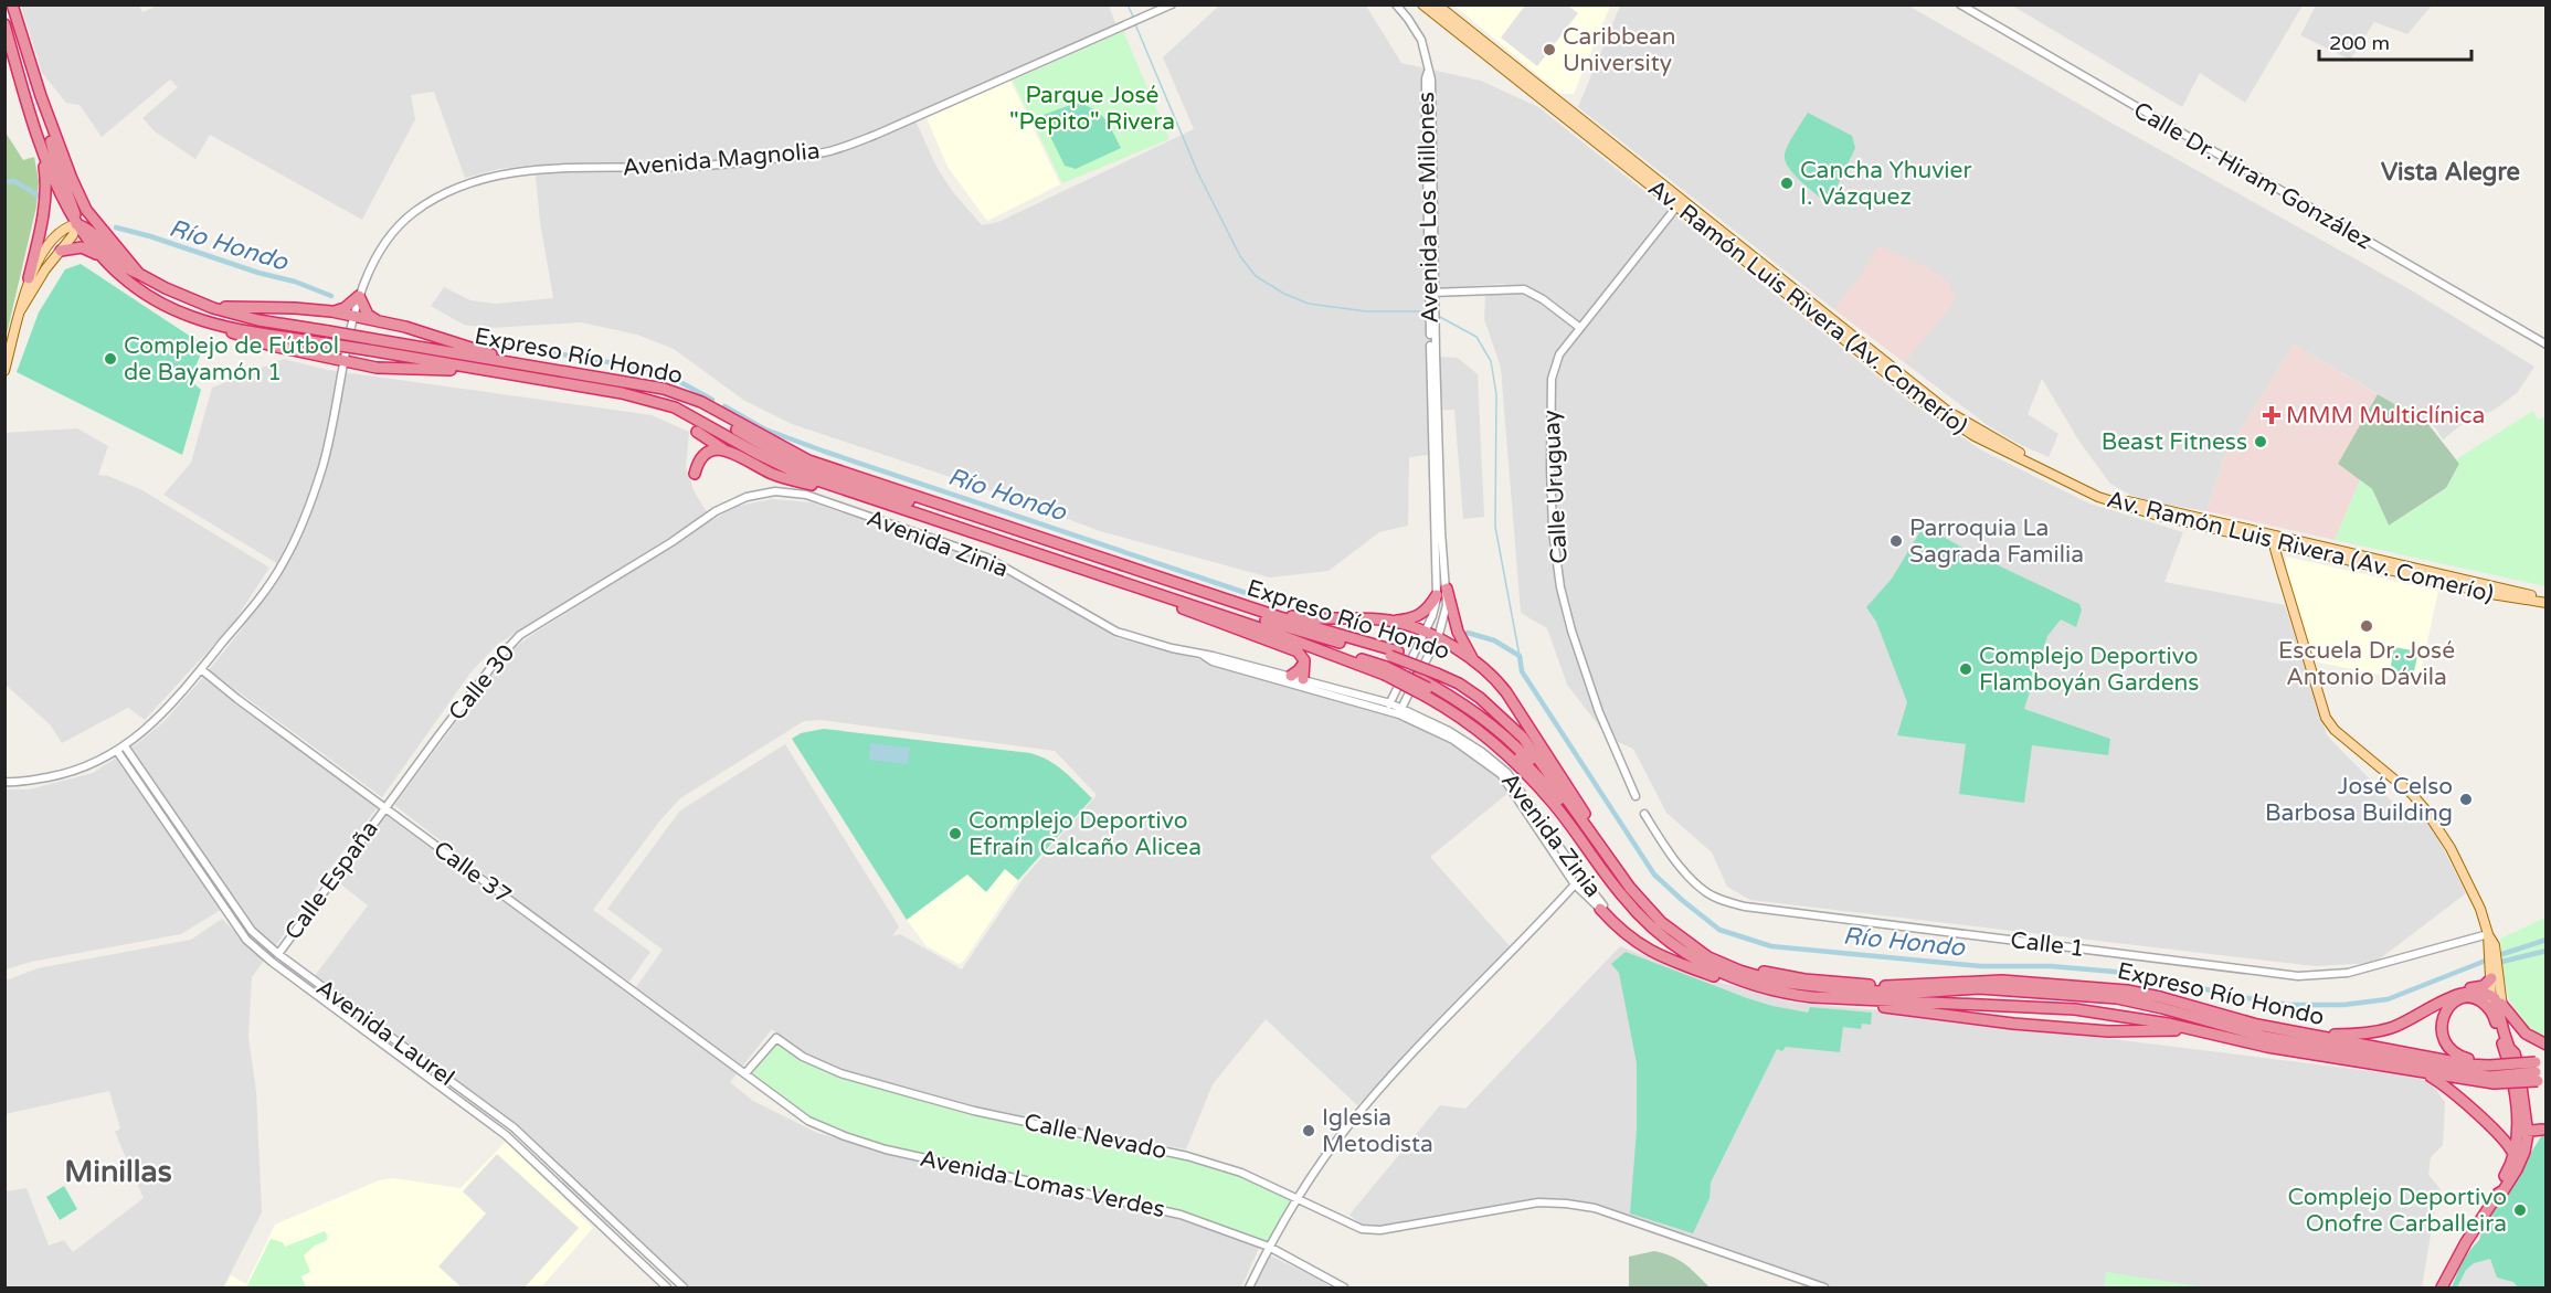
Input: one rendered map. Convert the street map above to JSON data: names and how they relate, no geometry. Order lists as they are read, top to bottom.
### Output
{
  "streets": {
    "highway": ["Expreso Río Hondo"],
    "main road": ["Av. Ramón Luis Rivera (Av. Comerío)"],
    "street": [
      "Avenida Magnolia",
      "Calle Dr. Hiram González",
      "Avenida Los Millones",
      "Calle Uruguay",
      "Avenida Zinia",
      "Calle 30",
      "Calle 37",
      "Calle España",
      "Calle 1",
      "Avenida Laurel",
      "Calle Nevado",
      "Avenida Lomas Verdes"
    ]
  },
  "crossings": [
    ["Avenida Magnolia", "Calle 37"],
    ["Avenida Magnolia", "Avenida Laurel"],
    ["Avenida Los Millones", "Avenida Zinia"],
    ["Av. Ramón Luis Rivera (Av. Comerío)", "Calle Uruguay"],
    ["Avenida Zinia", "Calle 30"],
    ["Calle 30", "Calle 37"],
    ["Calle 30", "Calle España"],
    ["Calle 37", "Calle España"],
    ["Calle 37", "Calle Nevado"],
    ["Calle 37", "Avenida Lomas Verdes"],
    ["Calle España", "Avenida Laurel"],
    ["Calle Nevado", "Avenida Lomas Verdes"]
  ],
  "districts": ["Vista Alegre", "Minillas"],
  "water": ["Río Hondo"],
  "parks": ["Parque José \"Pepito\" Rivera"],
  "places": {
    "other": [
      "Caribbean University",
      "Cancha Yhuvier I. Vázquez",
      "Complejo de Fútbol de Bayamón 1",
      "Beast Fitness",
      "Parroquia La Sagrada Familia",
      "Escuela Dr. José Antonio Dávila",
      "Complejo Deportivo Flamboyán Gardens",
      "José Celso Barbosa Building",
      "Complejo Deportivo Efraín Calcaño Alicea",
      "Iglesia Metodista",
      "Complejo Deportivo Onofre Carballeira"
    ],
    "health": ["MMM Multiclínica"]
  },
  "scale_bar": "200 m"
}
